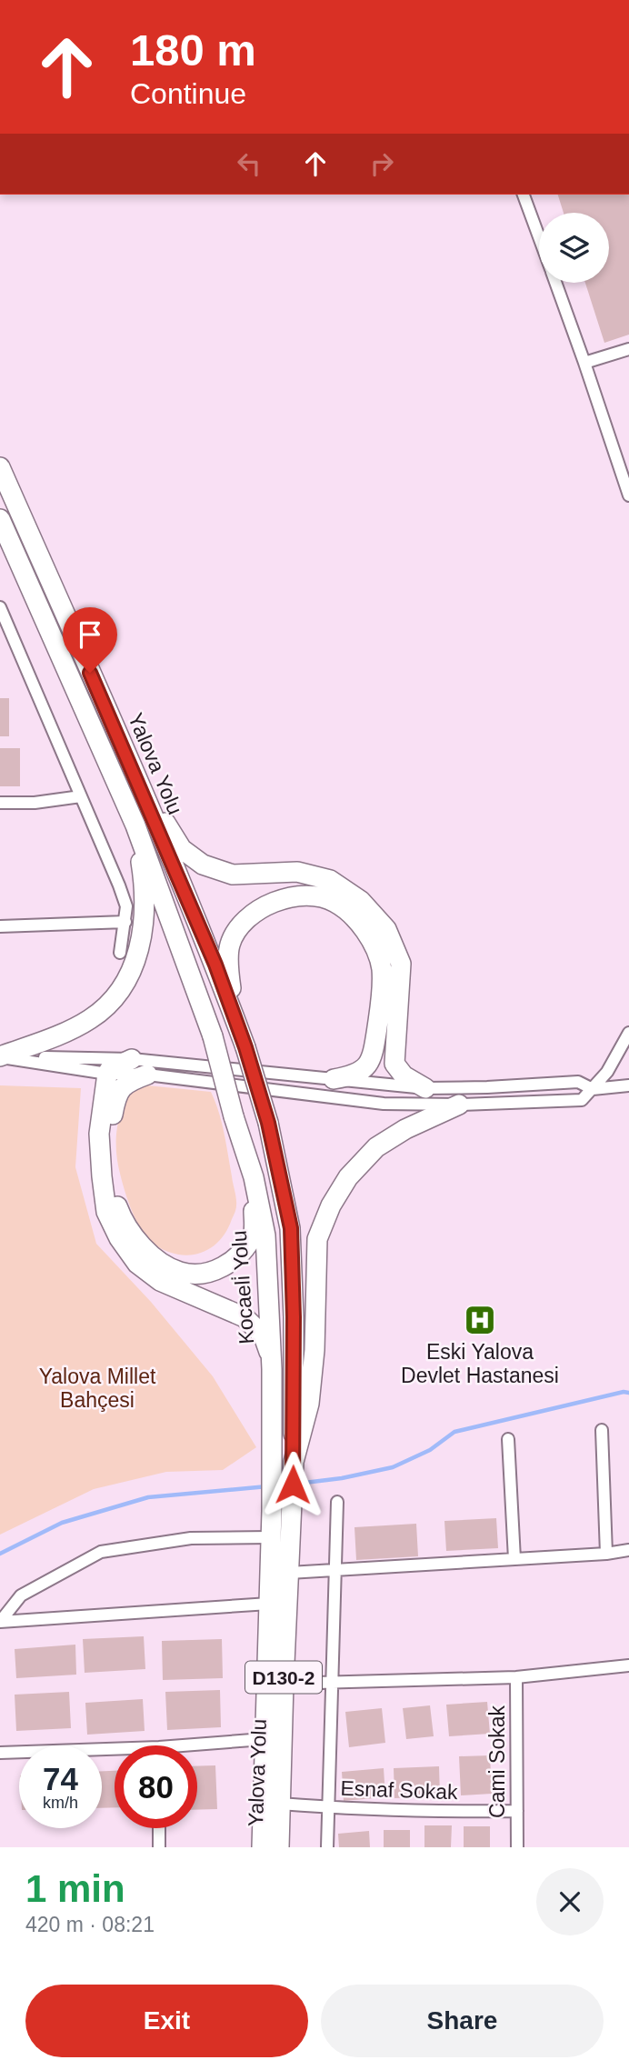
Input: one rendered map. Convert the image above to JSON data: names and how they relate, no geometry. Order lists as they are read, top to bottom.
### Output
{
  "streets": {
    "highway": ["Yalova Yolu", "Kocaeli̇ Yolu", "D130-2"],
    "street": ["Cami Sokak", "Esnaf Sokak"]
  },
  "crossings": [
    ["Yalova Yolu", "Esnaf Sokak"],
    ["Kocaeli̇ Yolu", "D130-2"],
    ["Cami Sokak", "Esnaf Sokak"]
  ],
  "parks": ["Yalova Millet Bahçesi"],
  "places": {
    "hospital": ["Eski Yalova Devlet Hastanesi"]
  },
  "page": {
    "turn": ["180 m", "Continue"],
    "speed": "74 km/h",
    "limit": "80",
    "heading": ["1 min", "420 m · 08:21"],
    "buttons": ["Exit", "Share"]
  }
}
